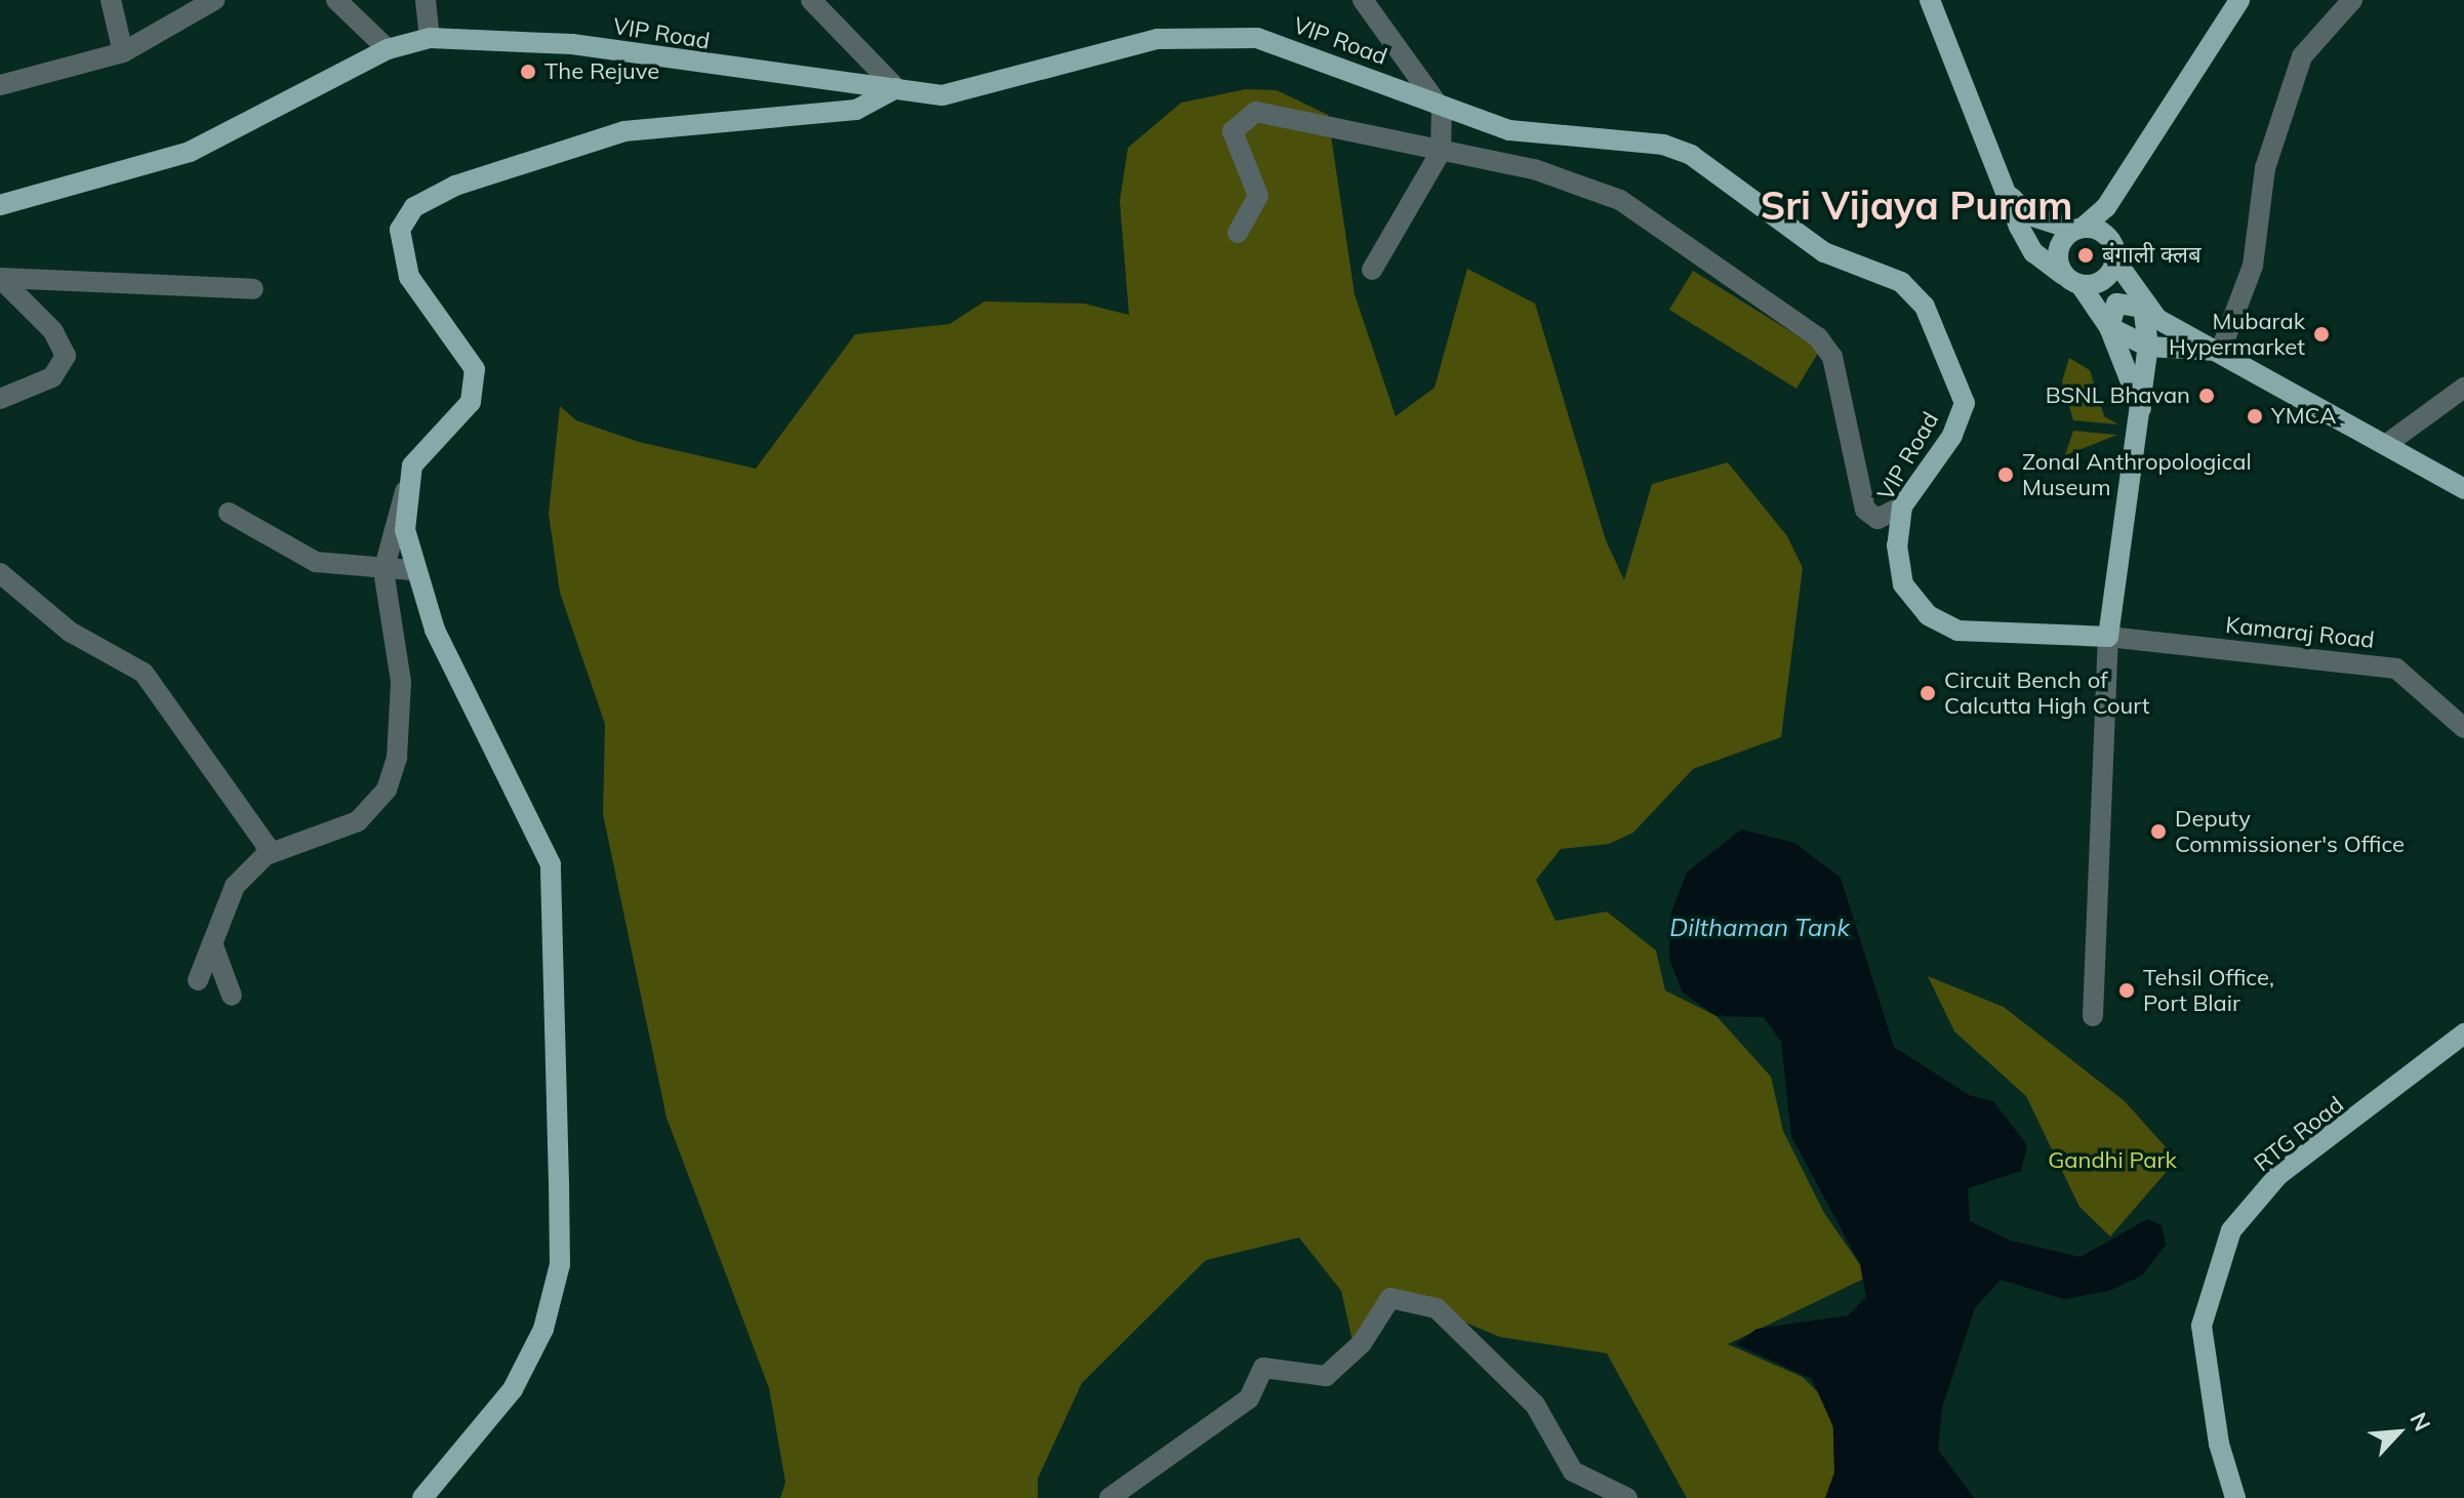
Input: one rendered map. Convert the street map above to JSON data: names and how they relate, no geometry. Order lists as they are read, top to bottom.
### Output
{
  "streets": {
    "main road": ["VIP Road", "RTG Road"],
    "street": ["Kamaraj Road"]
  },
  "crossings": [
    ["VIP Road", "Kamaraj Road"]
  ],
  "districts": ["Sri Vijaya Puram"],
  "water": ["Dilthaman Tank"],
  "parks": ["Gandhi Park"],
  "places": [
    "The Rejuve",
    "बंगाली क्लब",
    "Mubarak Hypermarket",
    "BSNL Bhavan",
    "YMCA",
    "Zonal Anthropological Museum",
    "Circuit Bench of Calcutta High Court",
    "Deputy Commissioner's Office",
    "Tehsil Office, Port Blair"
  ],
  "north": "top right"
}
